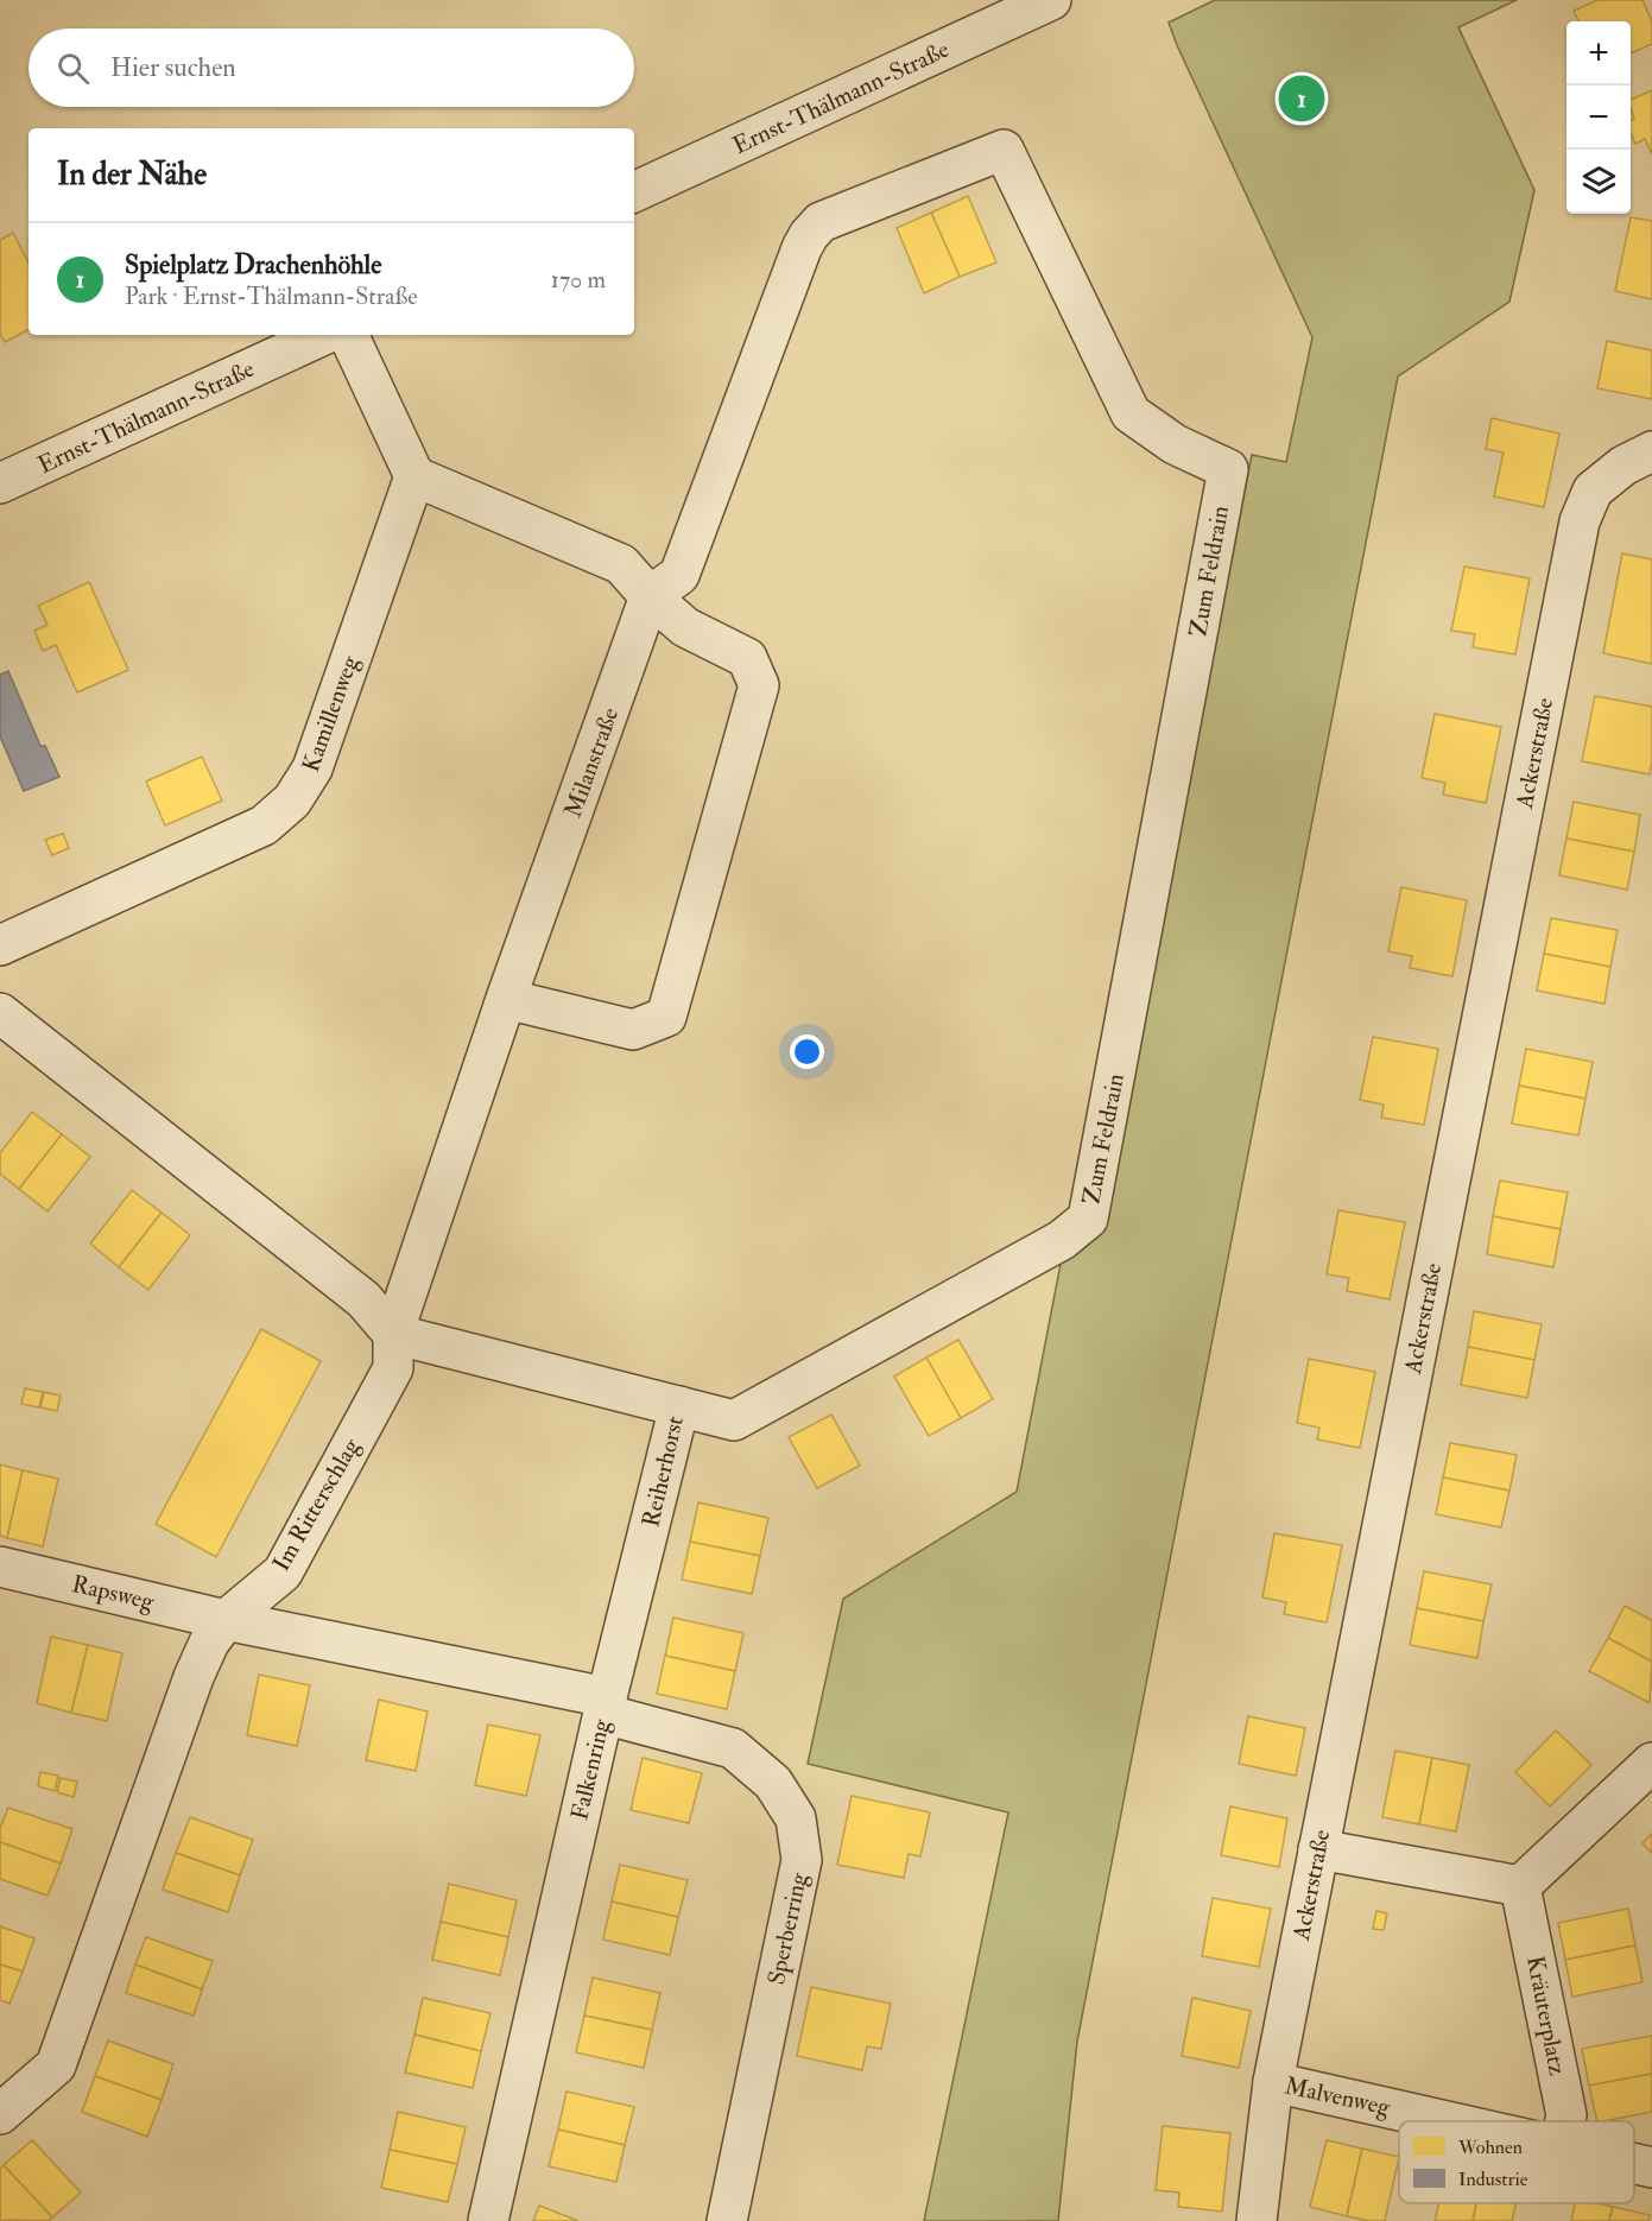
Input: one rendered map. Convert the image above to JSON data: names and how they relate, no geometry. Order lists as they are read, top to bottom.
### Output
{
  "streets": {
    "street": [
      "Ernst-Thälmann-Straße",
      "Zum Feldrain",
      "Kamillenweg",
      "Ackerstraße",
      "Milanstraße",
      "Reiherhorst",
      "Im Ritterschlag",
      "Rapsweg",
      "Falkenring",
      "Sperberring",
      "Kräuterplatz",
      "Malvenweg"
    ]
  },
  "crossings": [
    ["Zum Feldrain", "Milanstraße"],
    ["Zum Feldrain", "Reiherhorst"],
    ["Ackerstraße", "Malvenweg"],
    ["Milanstraße", "Reiherhorst"],
    ["Milanstraße", "Im Ritterschlag"],
    ["Reiherhorst", "Im Ritterschlag"],
    ["Reiherhorst", "Falkenring"],
    ["Reiherhorst", "Sperberring"],
    ["Im Ritterschlag", "Rapsweg"],
    ["Im Ritterschlag", "Falkenring"],
    ["Rapsweg", "Falkenring"],
    ["Falkenring", "Sperberring"]
  ],
  "legend": ["Wohnen", "Industrie"],
  "page": {
    "map_buttons": ["+", "−"],
    "search": "Hier suchen",
    "pins": "1",
    "heading": "In der Nähe",
    "list": [
      {
        "mark": "1",
        "name": "Spielplatz Drachenhöhle",
        "note": "Park · Ernst-Thälmann-Straße",
        "value": "170 m"
      }
    ]
  }
}
